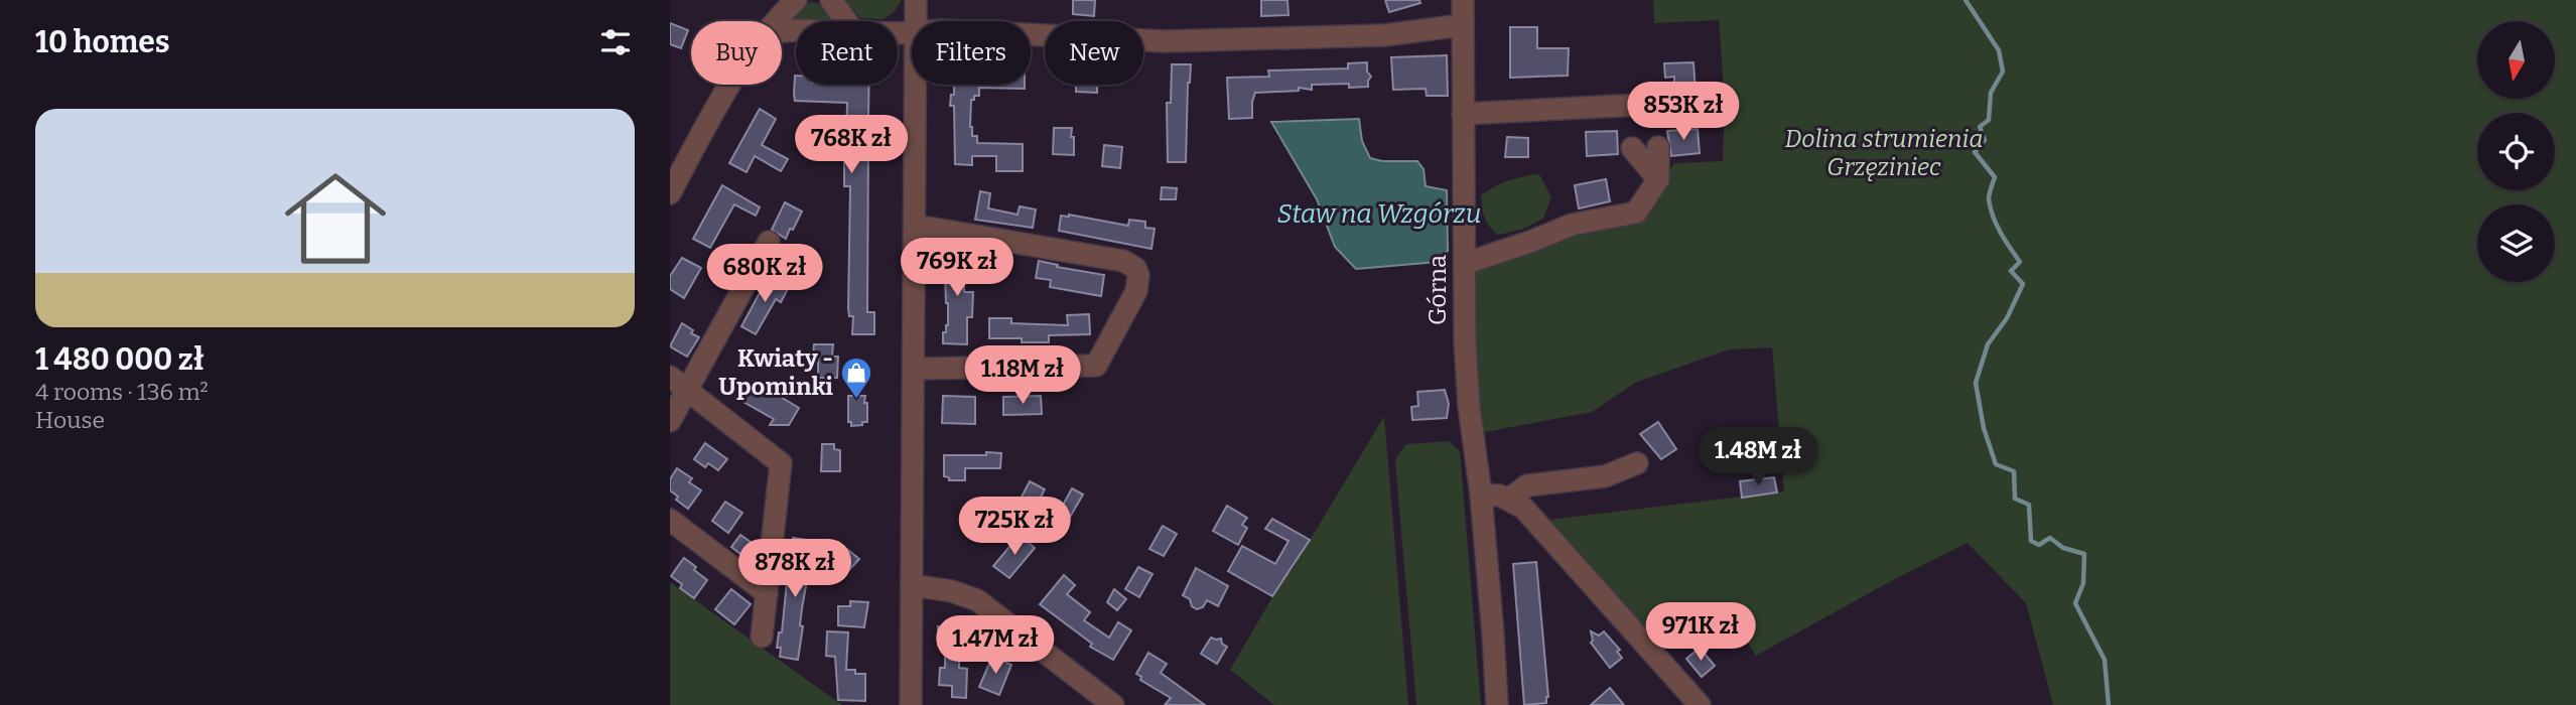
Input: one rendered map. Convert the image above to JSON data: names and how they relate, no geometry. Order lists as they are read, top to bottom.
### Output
{
  "streets": {
    "street": ["Górna"]
  },
  "water": ["Staw na Wzgórzu"],
  "parks": ["Dolina strumienia Grzęziniec"],
  "places": {
    "shop": ["Kwiaty - Upominki"]
  },
  "north": "bottom",
  "page": {
    "heading": "10 homes",
    "chip": [
      "Buy",
      "Rent",
      "Filters",
      "New"
    ],
    "price": [
      "853K zł",
      "768K zł",
      "769K zł",
      "680K zł",
      "1.18M zł",
      "1.48M zł",
      "725K zł",
      "878K zł",
      "971K zł",
      "1.47M zł"
    ],
    "list": [
      {
        "name": "1 480 000 zł",
        "note": "4 rooms · 136 m² · House"
      }
    ]
  }
}
